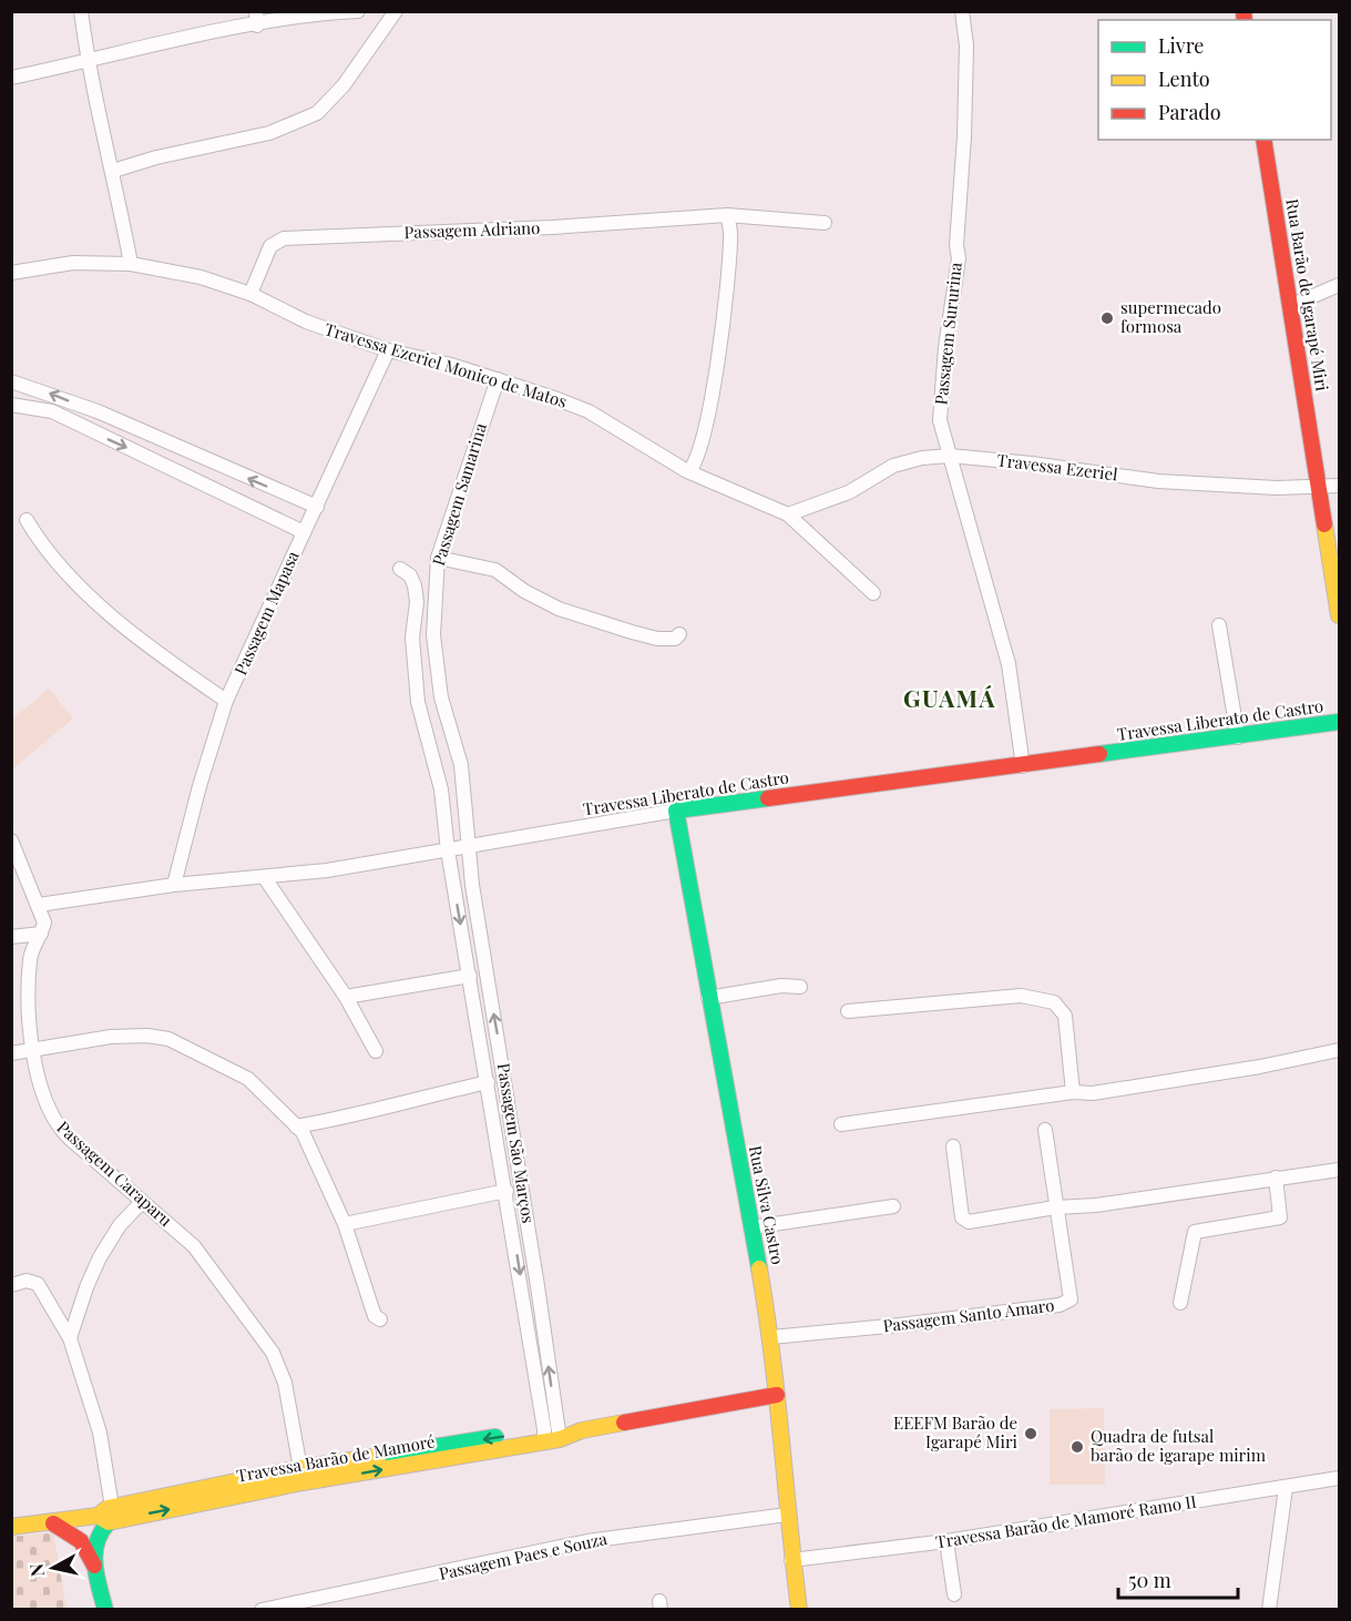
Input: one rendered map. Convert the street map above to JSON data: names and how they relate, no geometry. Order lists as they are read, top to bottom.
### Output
{
  "streets": {
    "street": [
      "Passagem Adriano",
      "Rua Barão de Igarapé Miri",
      "Passagem Sururina",
      "Travessa Ezeriel Monico de Matos",
      "Travessa Ezeriel",
      "Passagem Samarina",
      "Passagem Mapasa",
      "Travessa Liberato de Castro",
      "Passagem São Marços",
      "Passagem Caraparu",
      "Rua Silva Castro",
      "Passagem Santo Amaro",
      "Travessa Barão de Mamoré",
      "Travessa Barão de Mamoré Ramo II",
      "Passagem Paes e Souza"
    ]
  },
  "crossings": [
    ["Passagem Adriano", "Travessa Ezeriel Monico de Matos"],
    ["Rua Barão de Igarapé Miri", "Travessa Ezeriel"],
    ["Passagem Sururina", "Travessa Ezeriel"],
    ["Passagem Sururina", "Travessa Liberato de Castro"],
    ["Travessa Ezeriel Monico de Matos", "Travessa Ezeriel"],
    ["Travessa Ezeriel Monico de Matos", "Passagem Samarina"],
    ["Travessa Ezeriel Monico de Matos", "Passagem Mapasa"],
    ["Passagem Samarina", "Travessa Liberato de Castro"],
    ["Passagem Samarina", "Passagem São Marços"],
    ["Passagem Mapasa", "Travessa Liberato de Castro"],
    ["Travessa Liberato de Castro", "Passagem São Marços"],
    ["Travessa Liberato de Castro", "Passagem Caraparu"],
    ["Travessa Liberato de Castro", "Rua Silva Castro"],
    ["Passagem São Marços", "Travessa Barão de Mamoré"],
    ["Passagem Caraparu", "Travessa Barão de Mamoré"],
    ["Rua Silva Castro", "Passagem Santo Amaro"],
    ["Rua Silva Castro", "Travessa Barão de Mamoré"],
    ["Rua Silva Castro", "Travessa Barão de Mamoré Ramo II"],
    ["Rua Silva Castro", "Passagem Paes e Souza"]
  ],
  "districts": ["GUAMÁ"],
  "places": ["supermecado formosa", "EEEFM Barão de Igarapé Miri", "Quadra de futsal barão de igarape mirim"],
  "legend": ["Livre", "Lento", "Parado"],
  "scale_bar": "50 m",
  "north": "left"
}
